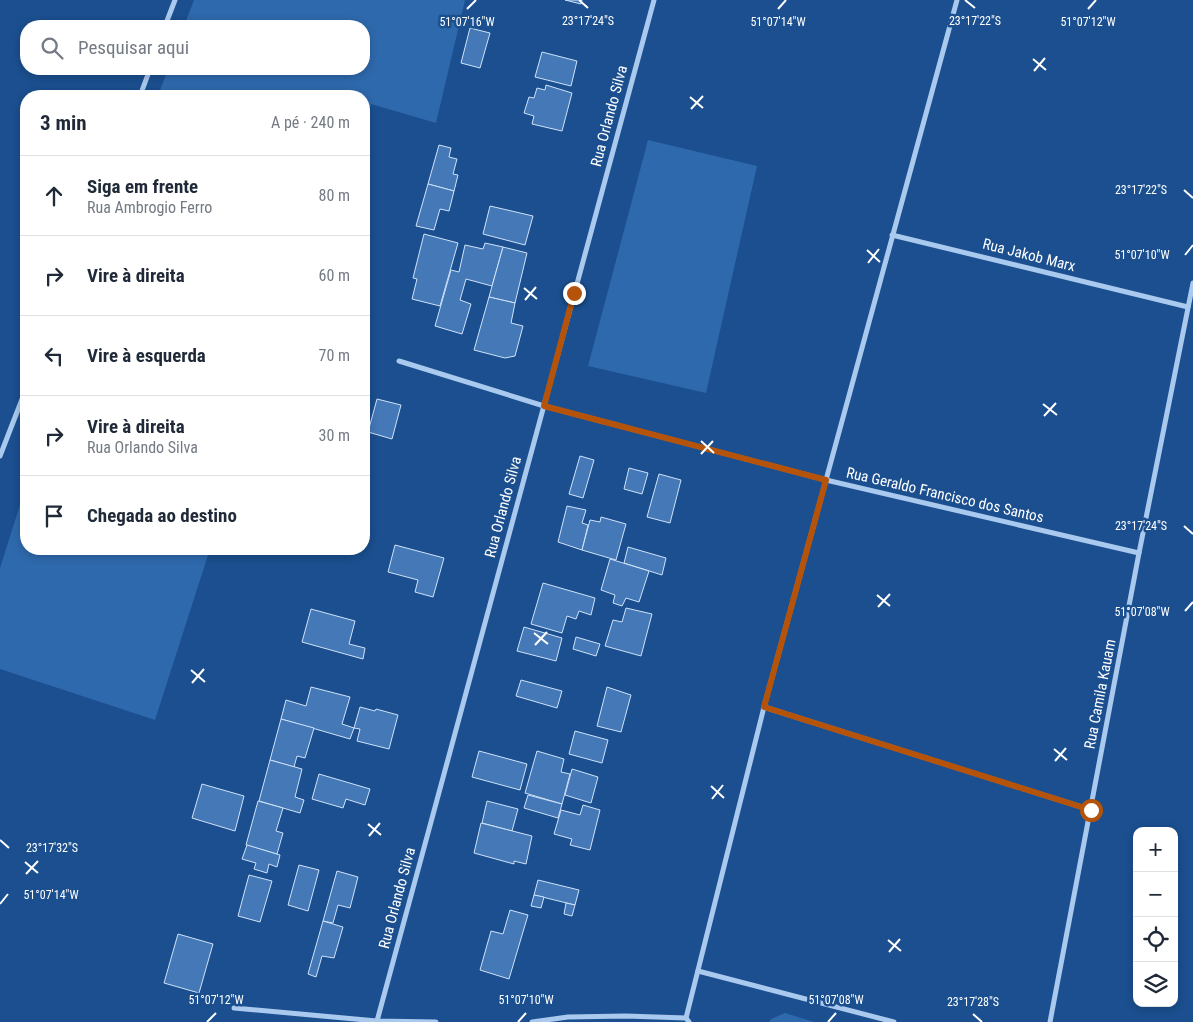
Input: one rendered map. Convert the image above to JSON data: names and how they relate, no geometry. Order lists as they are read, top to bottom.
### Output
{
  "streets": {
    "street": [
      "Rua Orlando Silva",
      "Rua Jakob Marx",
      "Rua Geraldo Francisco dos Santos",
      "Rua Camila Kauam"
    ]
  },
  "crossings": [
    ["Rua Orlando Silva", "Rua Geraldo Francisco dos Santos"],
    ["Rua Jakob Marx", "Rua Camila Kauam"],
    ["Rua Geraldo Francisco dos Santos", "Rua Camila Kauam"]
  ],
  "page": {
    "search": "Pesquisar aqui",
    "heading": ["3 min", "A pé · 240 m"],
    "list": [
      ["Siga em frente", "Rua Ambrogio Ferro", "80 m"],
      ["Vire à direita", "60 m"],
      ["Vire à esquerda", "70 m"],
      ["Vire à direita", "Rua Orlando Silva", "30 m"],
      "Chegada ao destino"
    ],
    "map_buttons": ["+", "−"]
  },
  "coordinates": [
    "23°17'24\"S",
    "23°17'22\"S",
    "51°07'16\"W",
    "51°07'14\"W",
    "51°07'12\"W",
    "51°07'10\"W",
    "51°07'08\"W",
    "23°17'32\"S",
    "23°17'28\"S"
  ]
}
